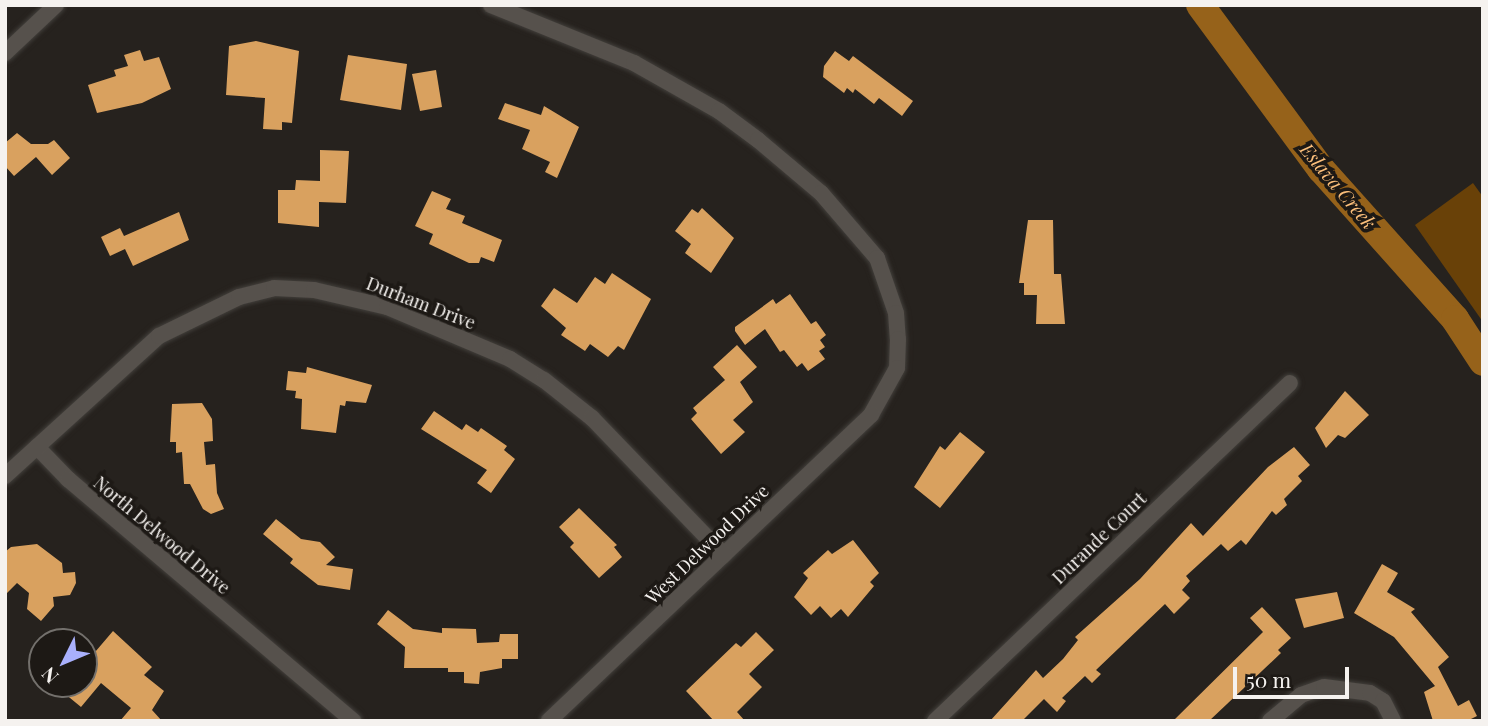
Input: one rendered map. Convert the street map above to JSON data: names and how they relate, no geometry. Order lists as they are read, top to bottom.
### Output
{
  "streets": {
    "street": [
      "Durham Drive",
      "North Delwood Drive",
      "Durande Court",
      "West Delwood Drive"
    ]
  },
  "crossings": [
    ["Durham Drive", "North Delwood Drive"],
    ["Durham Drive", "West Delwood Drive"]
  ],
  "water": ["Eslava Creek"],
  "scale_bar": "50 m",
  "north": "bottom left"
}
